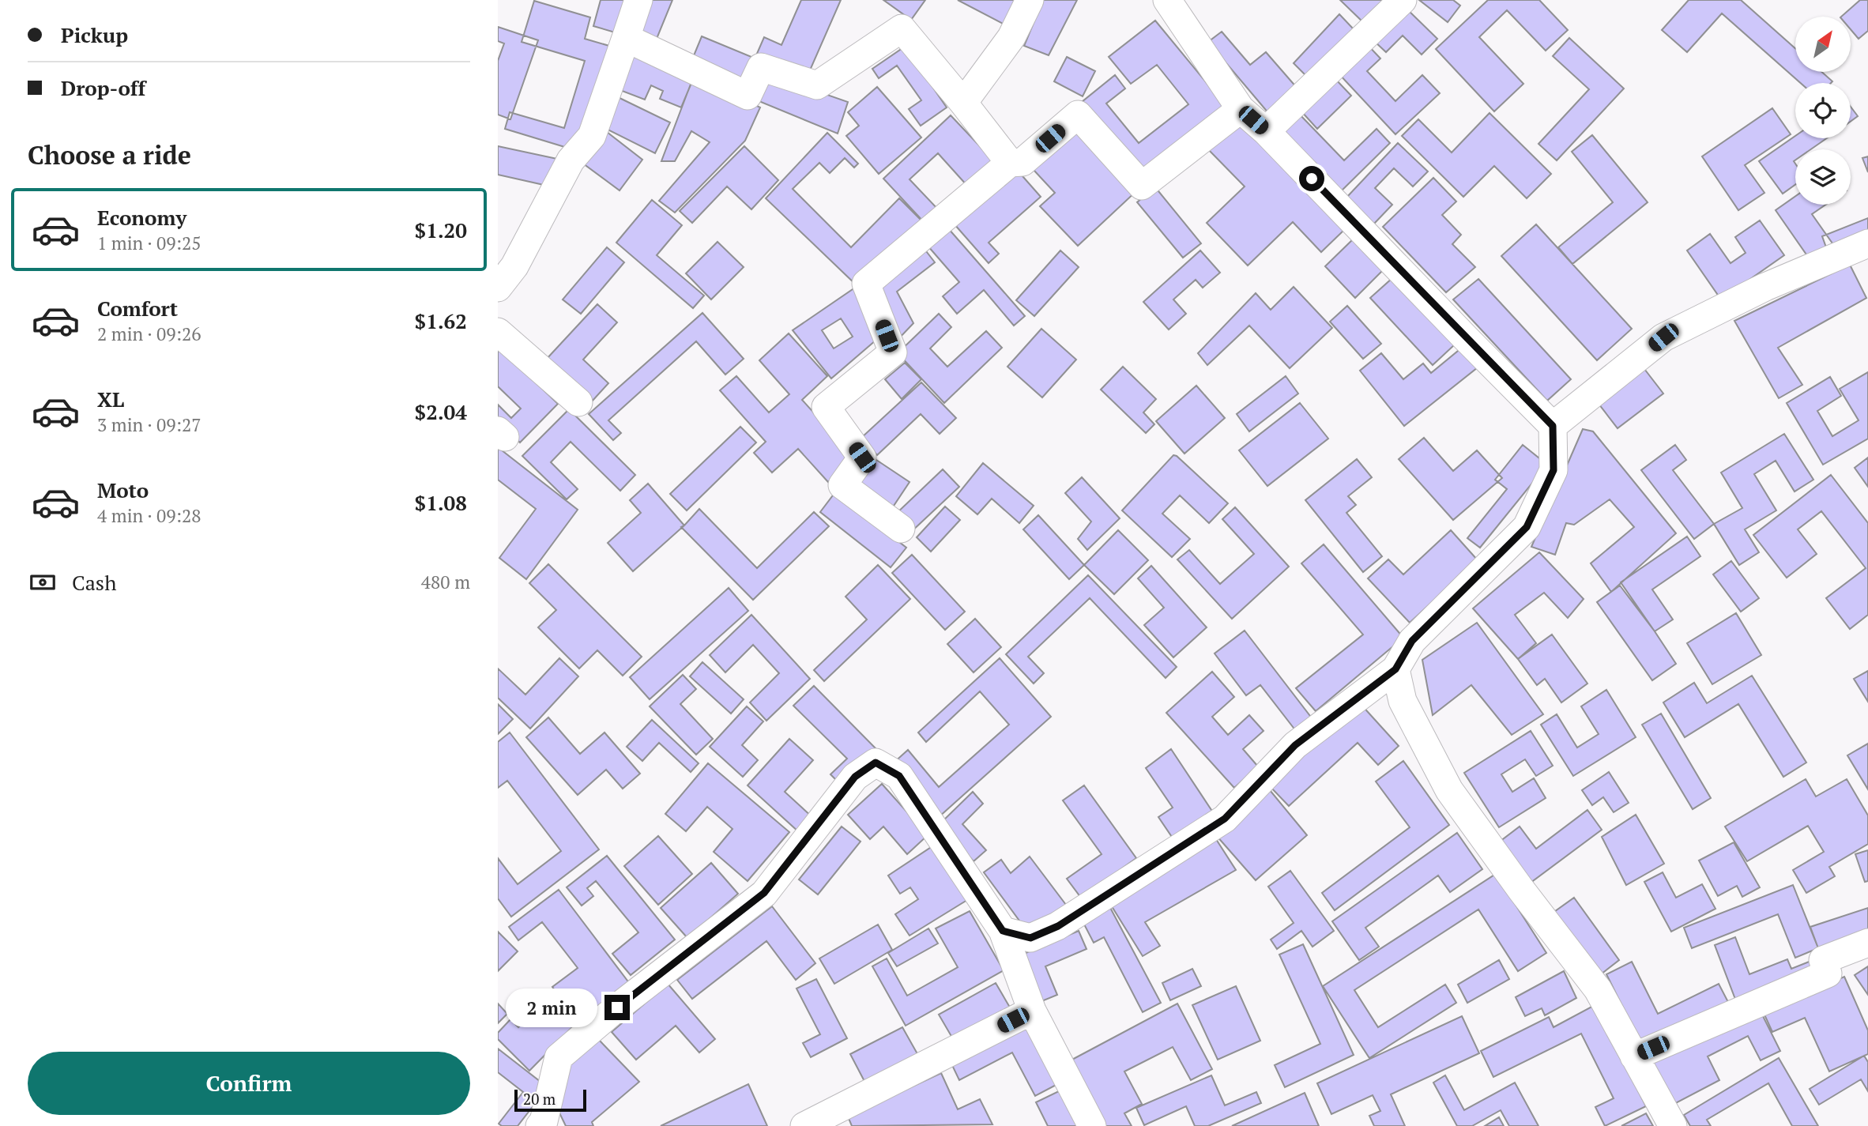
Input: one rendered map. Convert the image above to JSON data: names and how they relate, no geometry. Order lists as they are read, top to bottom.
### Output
{
  "scale_bar": "20 m",
  "north": "top right",
  "page": {
    "banner": ["Pickup", "Drop-off"],
    "heading": "Choose a ride",
    "list": [
      {
        "name": "Economy",
        "note": "1 min · 09:25",
        "value": "$1.20"
      },
      {
        "name": "Comfort",
        "note": "2 min · 09:26",
        "value": "$1.62"
      },
      {
        "name": "XL",
        "note": "3 min · 09:27",
        "value": "$2.04"
      },
      {
        "name": "Moto",
        "note": "4 min · 09:28",
        "value": "$1.08"
      }
    ],
    "pay": ["Cash", "480 m"],
    "bubble": "2 min",
    "buttons": "Confirm",
    "scale": "20 m"
  }
}
